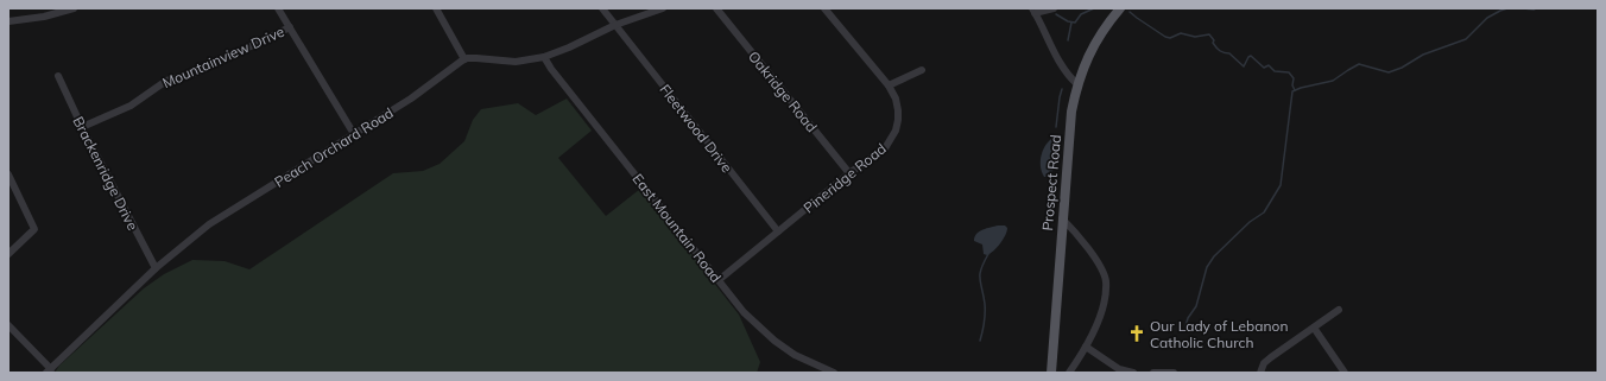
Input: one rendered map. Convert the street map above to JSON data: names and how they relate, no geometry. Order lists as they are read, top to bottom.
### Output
{
  "streets": {
    "main road": ["Prospect Road"],
    "street": [
      "Mountainview Drive",
      "Oakridge Road",
      "Fleetwood Drive",
      "Peach Orchard Road",
      "Brackenridge Drive",
      "Pineridge Road",
      "East Mountain Road"
    ]
  },
  "crossings": [
    ["Mountainview Drive", "Brackenridge Drive"],
    ["Oakridge Road", "Pineridge Road"],
    ["Fleetwood Drive", "Pineridge Road"],
    ["Peach Orchard Road", "Brackenridge Drive"],
    ["Pineridge Road", "East Mountain Road"]
  ],
  "places": {
    "church": ["Our Lady of Lebanon Catholic Church"]
  }
}
